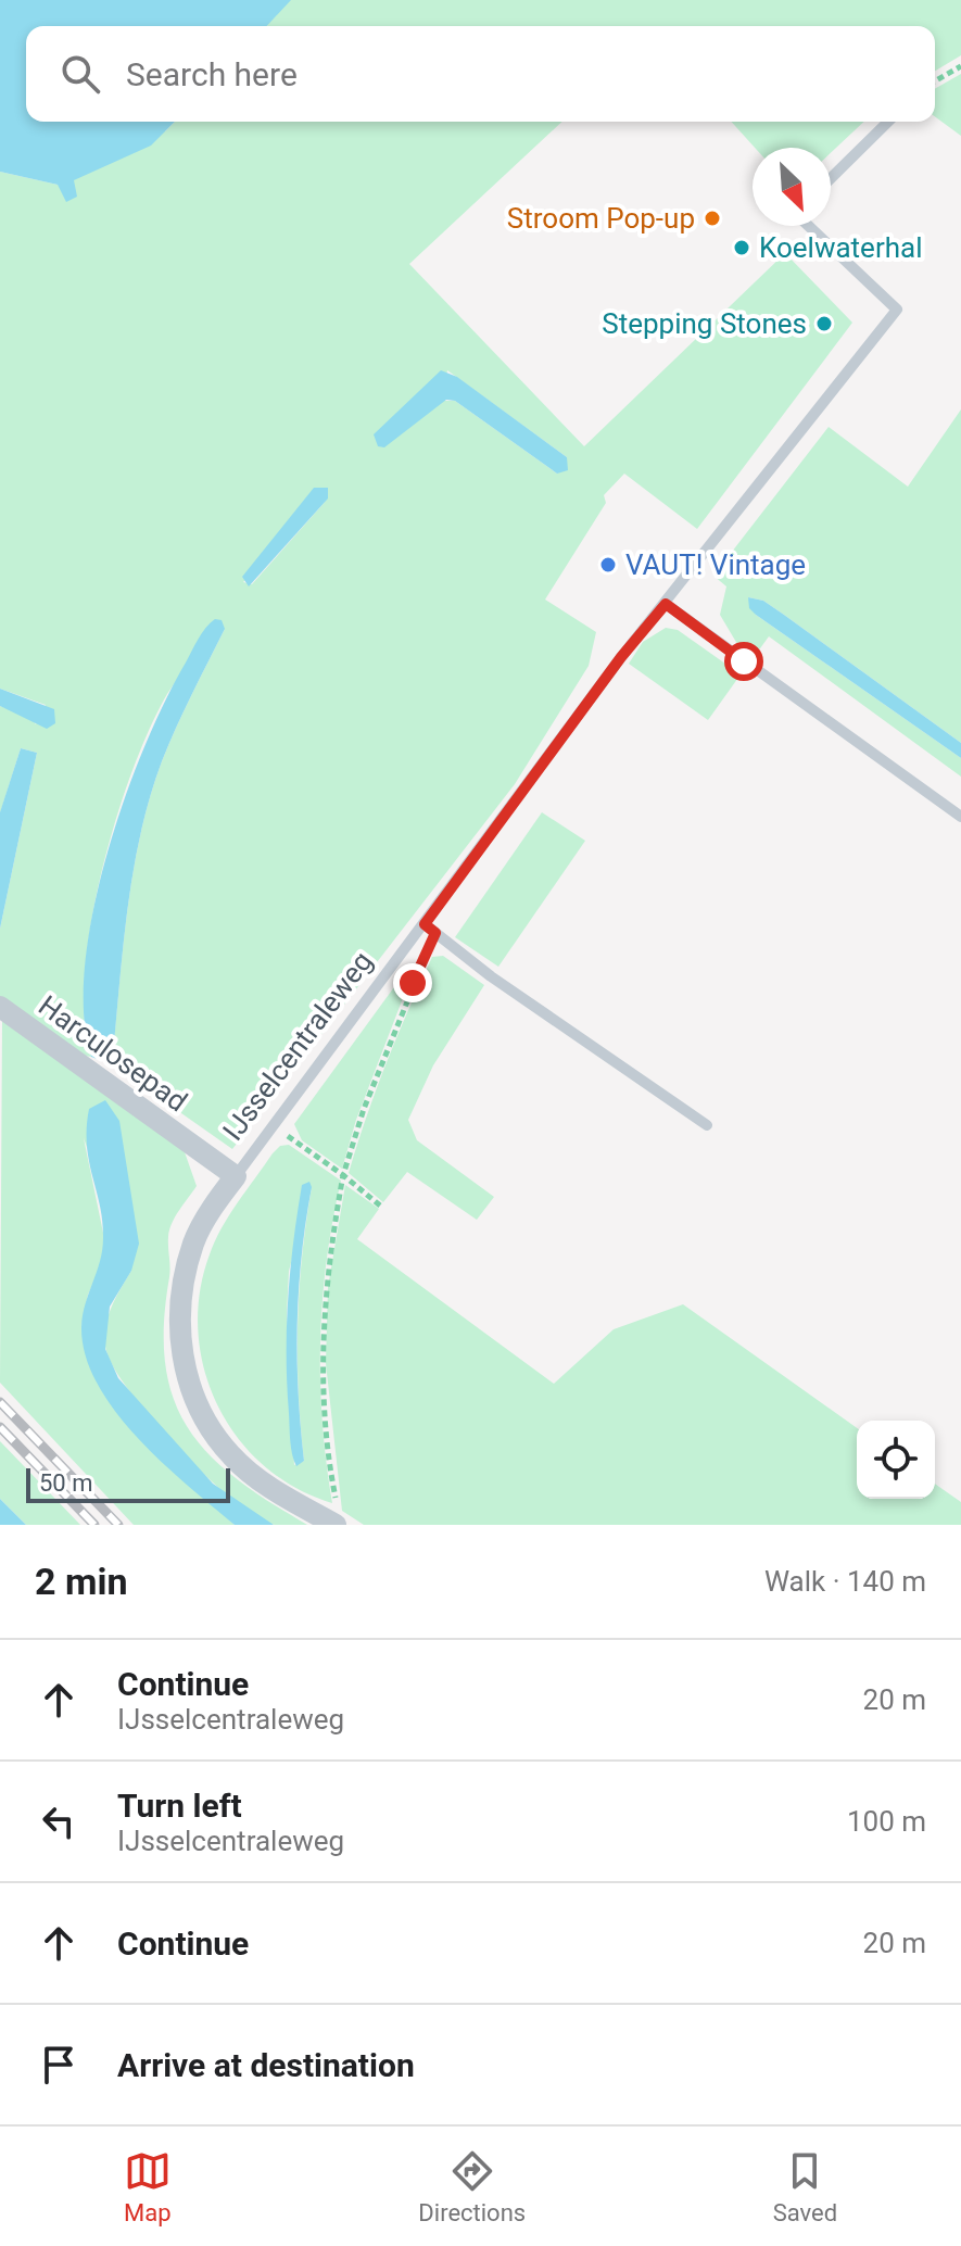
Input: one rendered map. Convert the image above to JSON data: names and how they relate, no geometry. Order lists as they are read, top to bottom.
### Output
{
  "streets": {
    "street": ["IJsselcentraleweg", "Harculosepad"]
  },
  "crossings": [
    ["IJsselcentraleweg", "Harculosepad"]
  ],
  "places": [
    "Stroom Pop-up",
    "Koelwaterhal",
    "Stepping Stones",
    "VAUT! Vintage"
  ],
  "scale_bar": "50 m",
  "north": "bottom right",
  "page": {
    "search": "Search here",
    "scale": "50 m",
    "heading": ["2 min", "Walk · 140 m"],
    "list": [
      ["Continue", "IJsselcentraleweg", "20 m"],
      ["Turn left", "IJsselcentraleweg", "100 m"],
      ["Continue", "20 m"],
      "Arrive at destination"
    ],
    "nav": ["Map", "Directions", "Saved"]
  }
}
